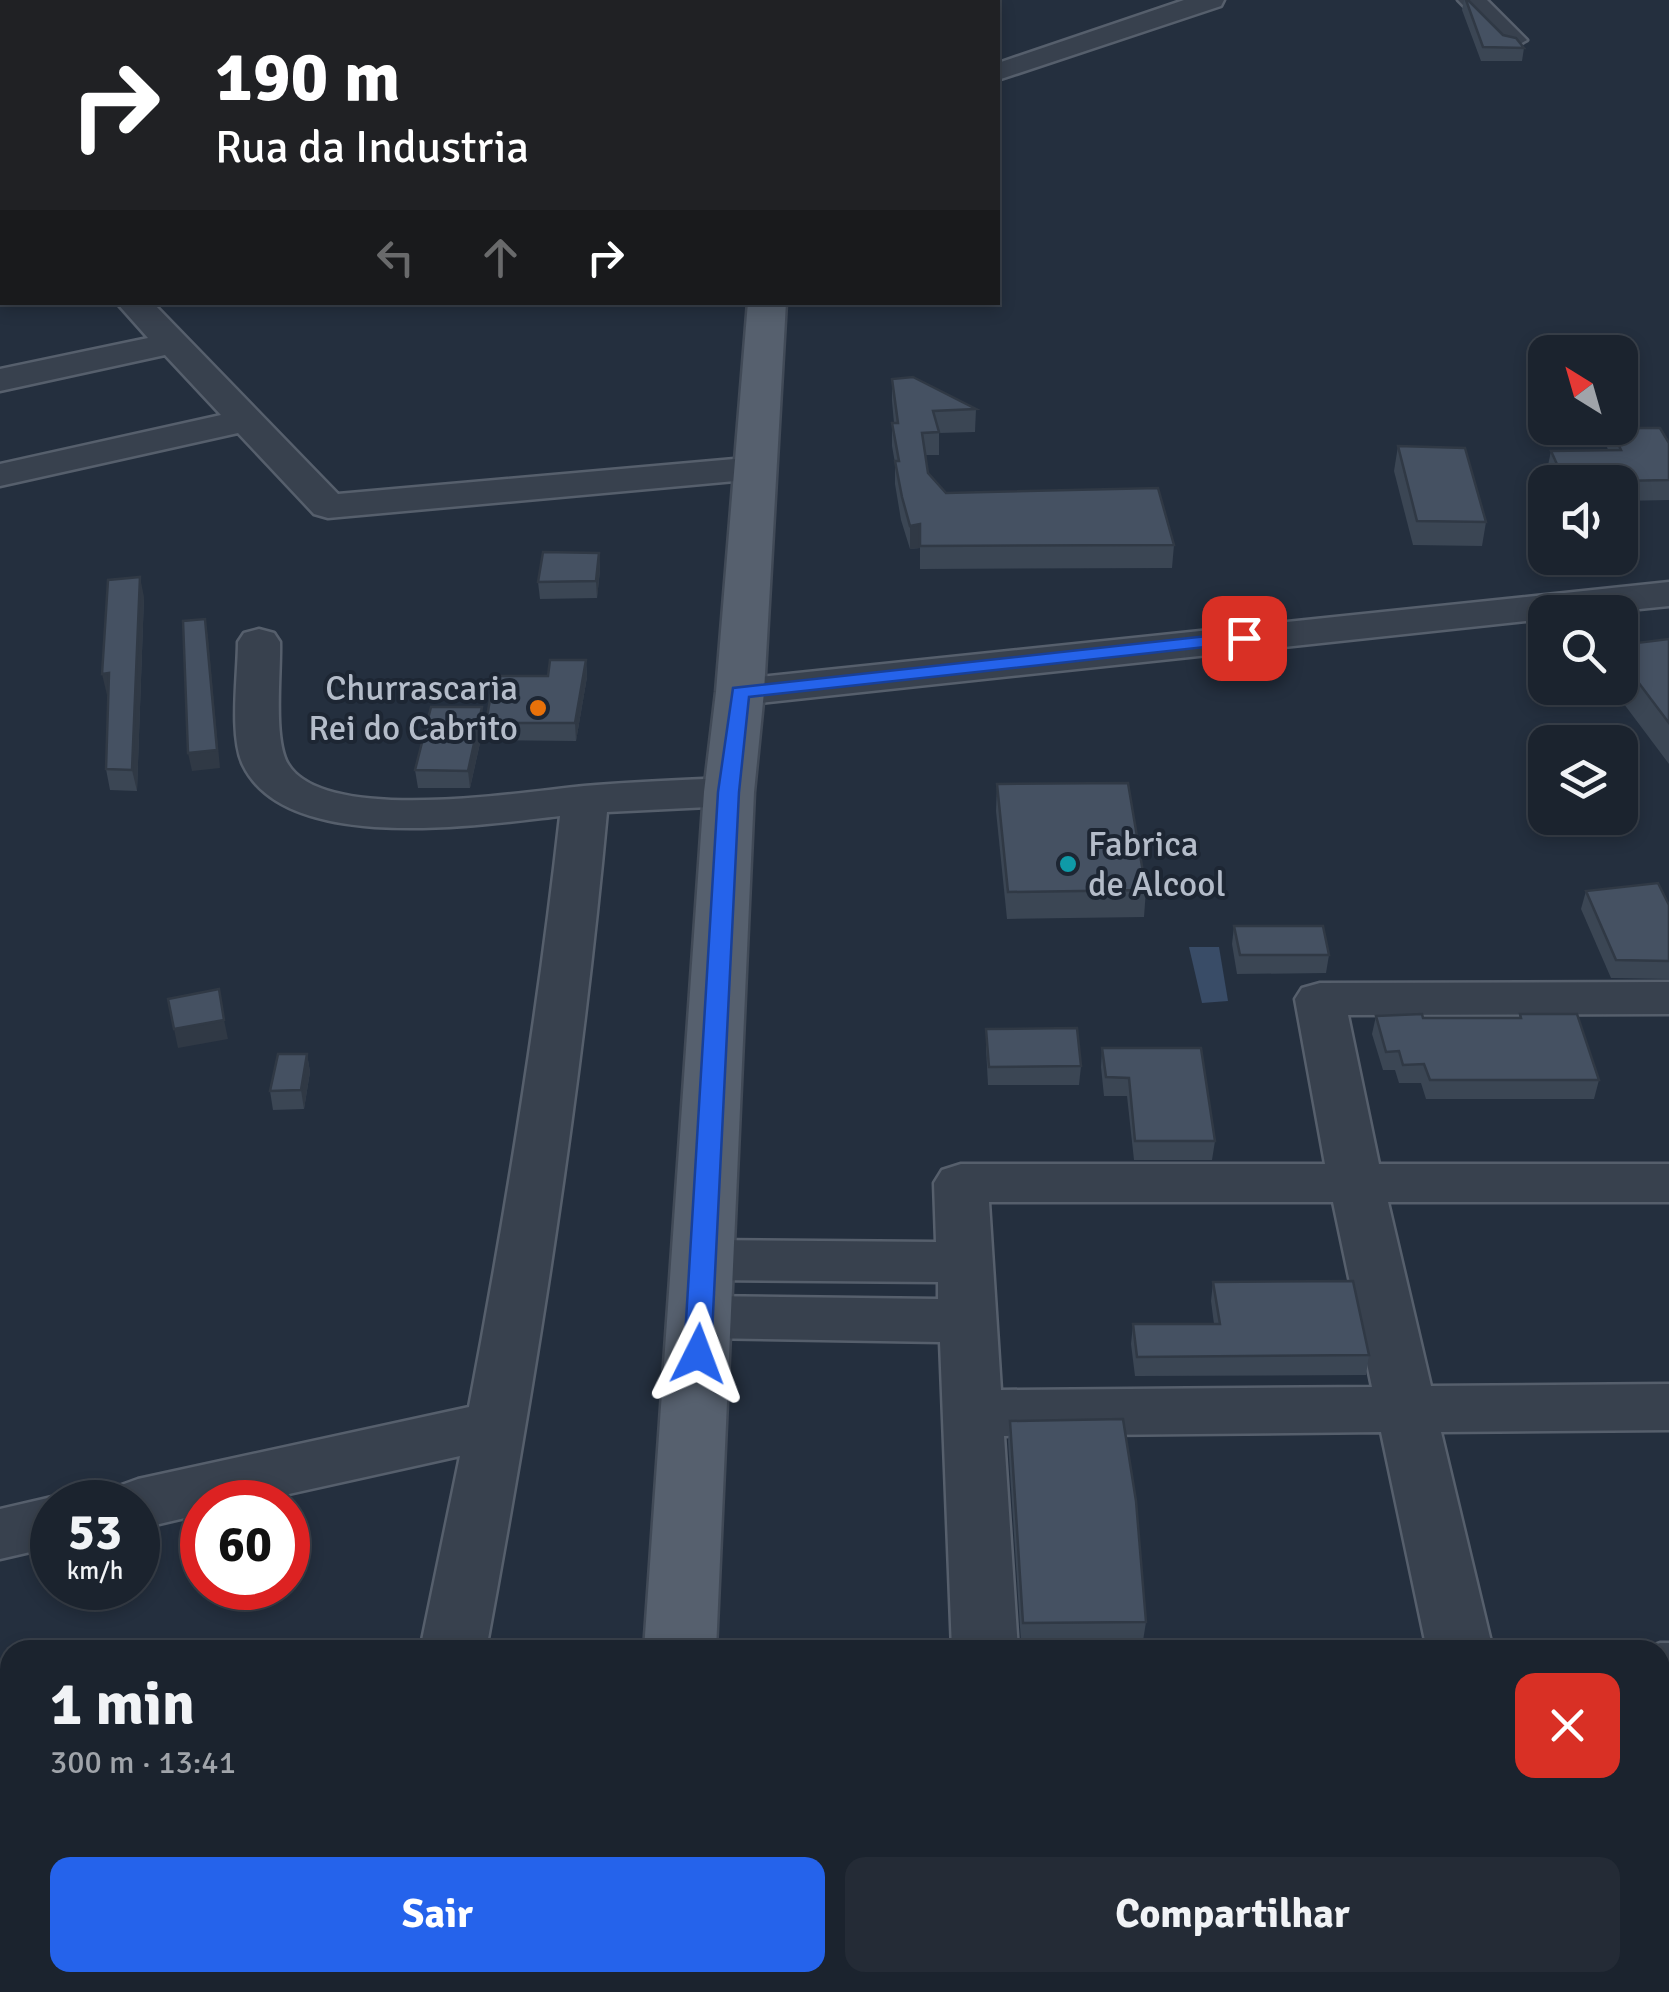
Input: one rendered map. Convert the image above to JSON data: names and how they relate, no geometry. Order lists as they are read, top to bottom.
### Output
{
  "places": ["Churrascaria Rei do Cabrito", "Fabrica de Alcool"],
  "north": "top left",
  "page": {
    "turn": ["190 m", "Rua da Industria"],
    "speed": "53 km/h",
    "limit": "60",
    "heading": ["1 min", "300 m · 13:41"],
    "buttons": ["Sair", "Compartilhar"]
  }
}
